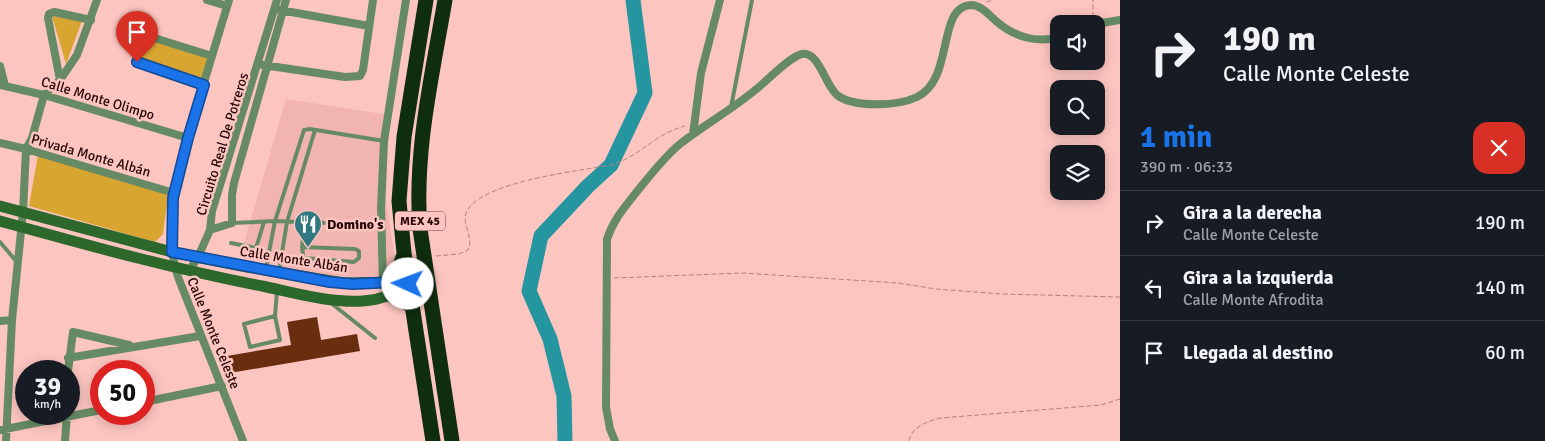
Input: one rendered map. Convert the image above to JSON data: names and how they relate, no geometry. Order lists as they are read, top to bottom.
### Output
{
  "streets": {
    "highway": ["MEX 45"],
    "main road": ["Calle Monte Albán"],
    "street": [
      "Calle Monte Olimpo",
      "Circuito Real De Potreros",
      "Privada Monte Albán",
      "Calle Monte Celeste"
    ]
  },
  "crossings": [
    ["Calle Monte Olimpo", "Calle Monte Celeste"],
    ["Circuito Real De Potreros", "Calle Monte Albán"],
    ["Privada Monte Albán", "Calle Monte Celeste"],
    ["MEX 45", "Calle Monte Albán"],
    ["Calle Monte Albán", "Calle Monte Celeste"]
  ],
  "places": {
    "restaurant": ["Domino's"]
  },
  "page": {
    "turn": ["190 m", "Calle Monte Celeste"],
    "heading": ["1 min", "390 m · 06:33"],
    "list": [
      {
        "name": "Gira a la derecha",
        "note": "Calle Monte Celeste",
        "value": "190 m"
      },
      {
        "name": "Gira a la izquierda",
        "note": "Calle Monte Afrodita",
        "value": "140 m"
      },
      {
        "name": "Llegada al destino",
        "value": "60 m"
      }
    ],
    "speed": "39 km/h",
    "limit": "50"
  }
}
